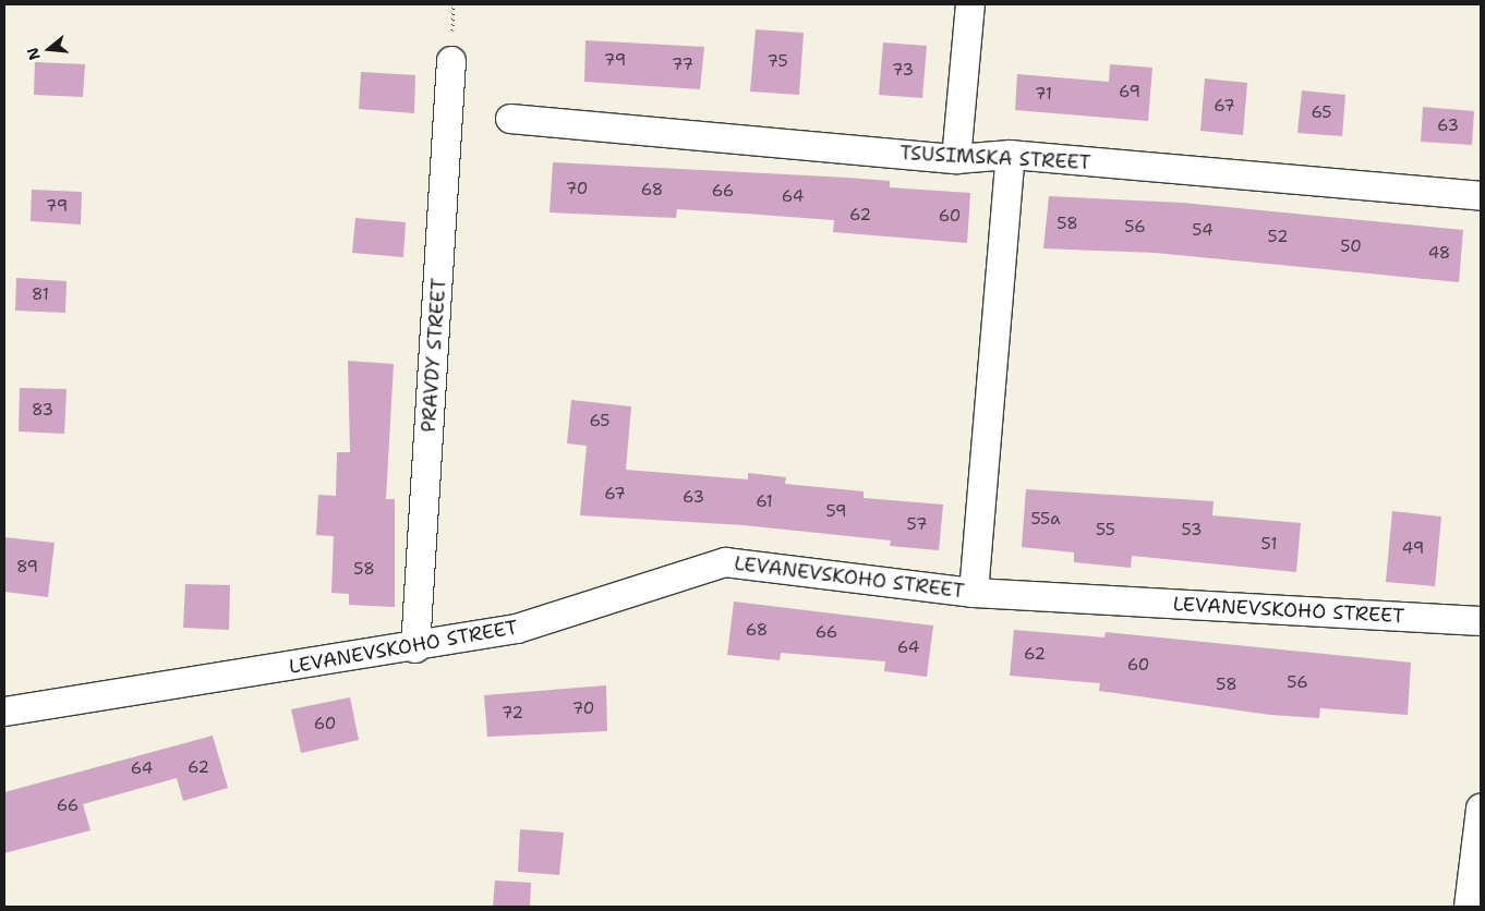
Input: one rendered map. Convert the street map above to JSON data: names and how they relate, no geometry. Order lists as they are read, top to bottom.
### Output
{
  "streets": {
    "street": ["TSUSIMSKA STREET", "PRAVDY STREET", "LEVANEVSKOHO STREET"]
  },
  "crossings": [
    ["PRAVDY STREET", "LEVANEVSKOHO STREET"]
  ],
  "house_numbers": [
    "79",
    "75",
    "77",
    "73",
    "69",
    "71",
    "67",
    "65",
    "63",
    "70",
    "68",
    "66",
    "64",
    "79",
    "62",
    "60",
    "58",
    "56",
    "54",
    "52",
    "50",
    "48",
    "81",
    "83",
    "65",
    "67",
    "63",
    "61",
    "59",
    "55а",
    "57",
    "55",
    "53",
    "51",
    "49",
    "89",
    "58",
    "68",
    "66",
    "64",
    "62",
    "60",
    "56",
    "58",
    "70",
    "72",
    "60",
    "62",
    "64",
    "66"
  ],
  "north": "left"
}
